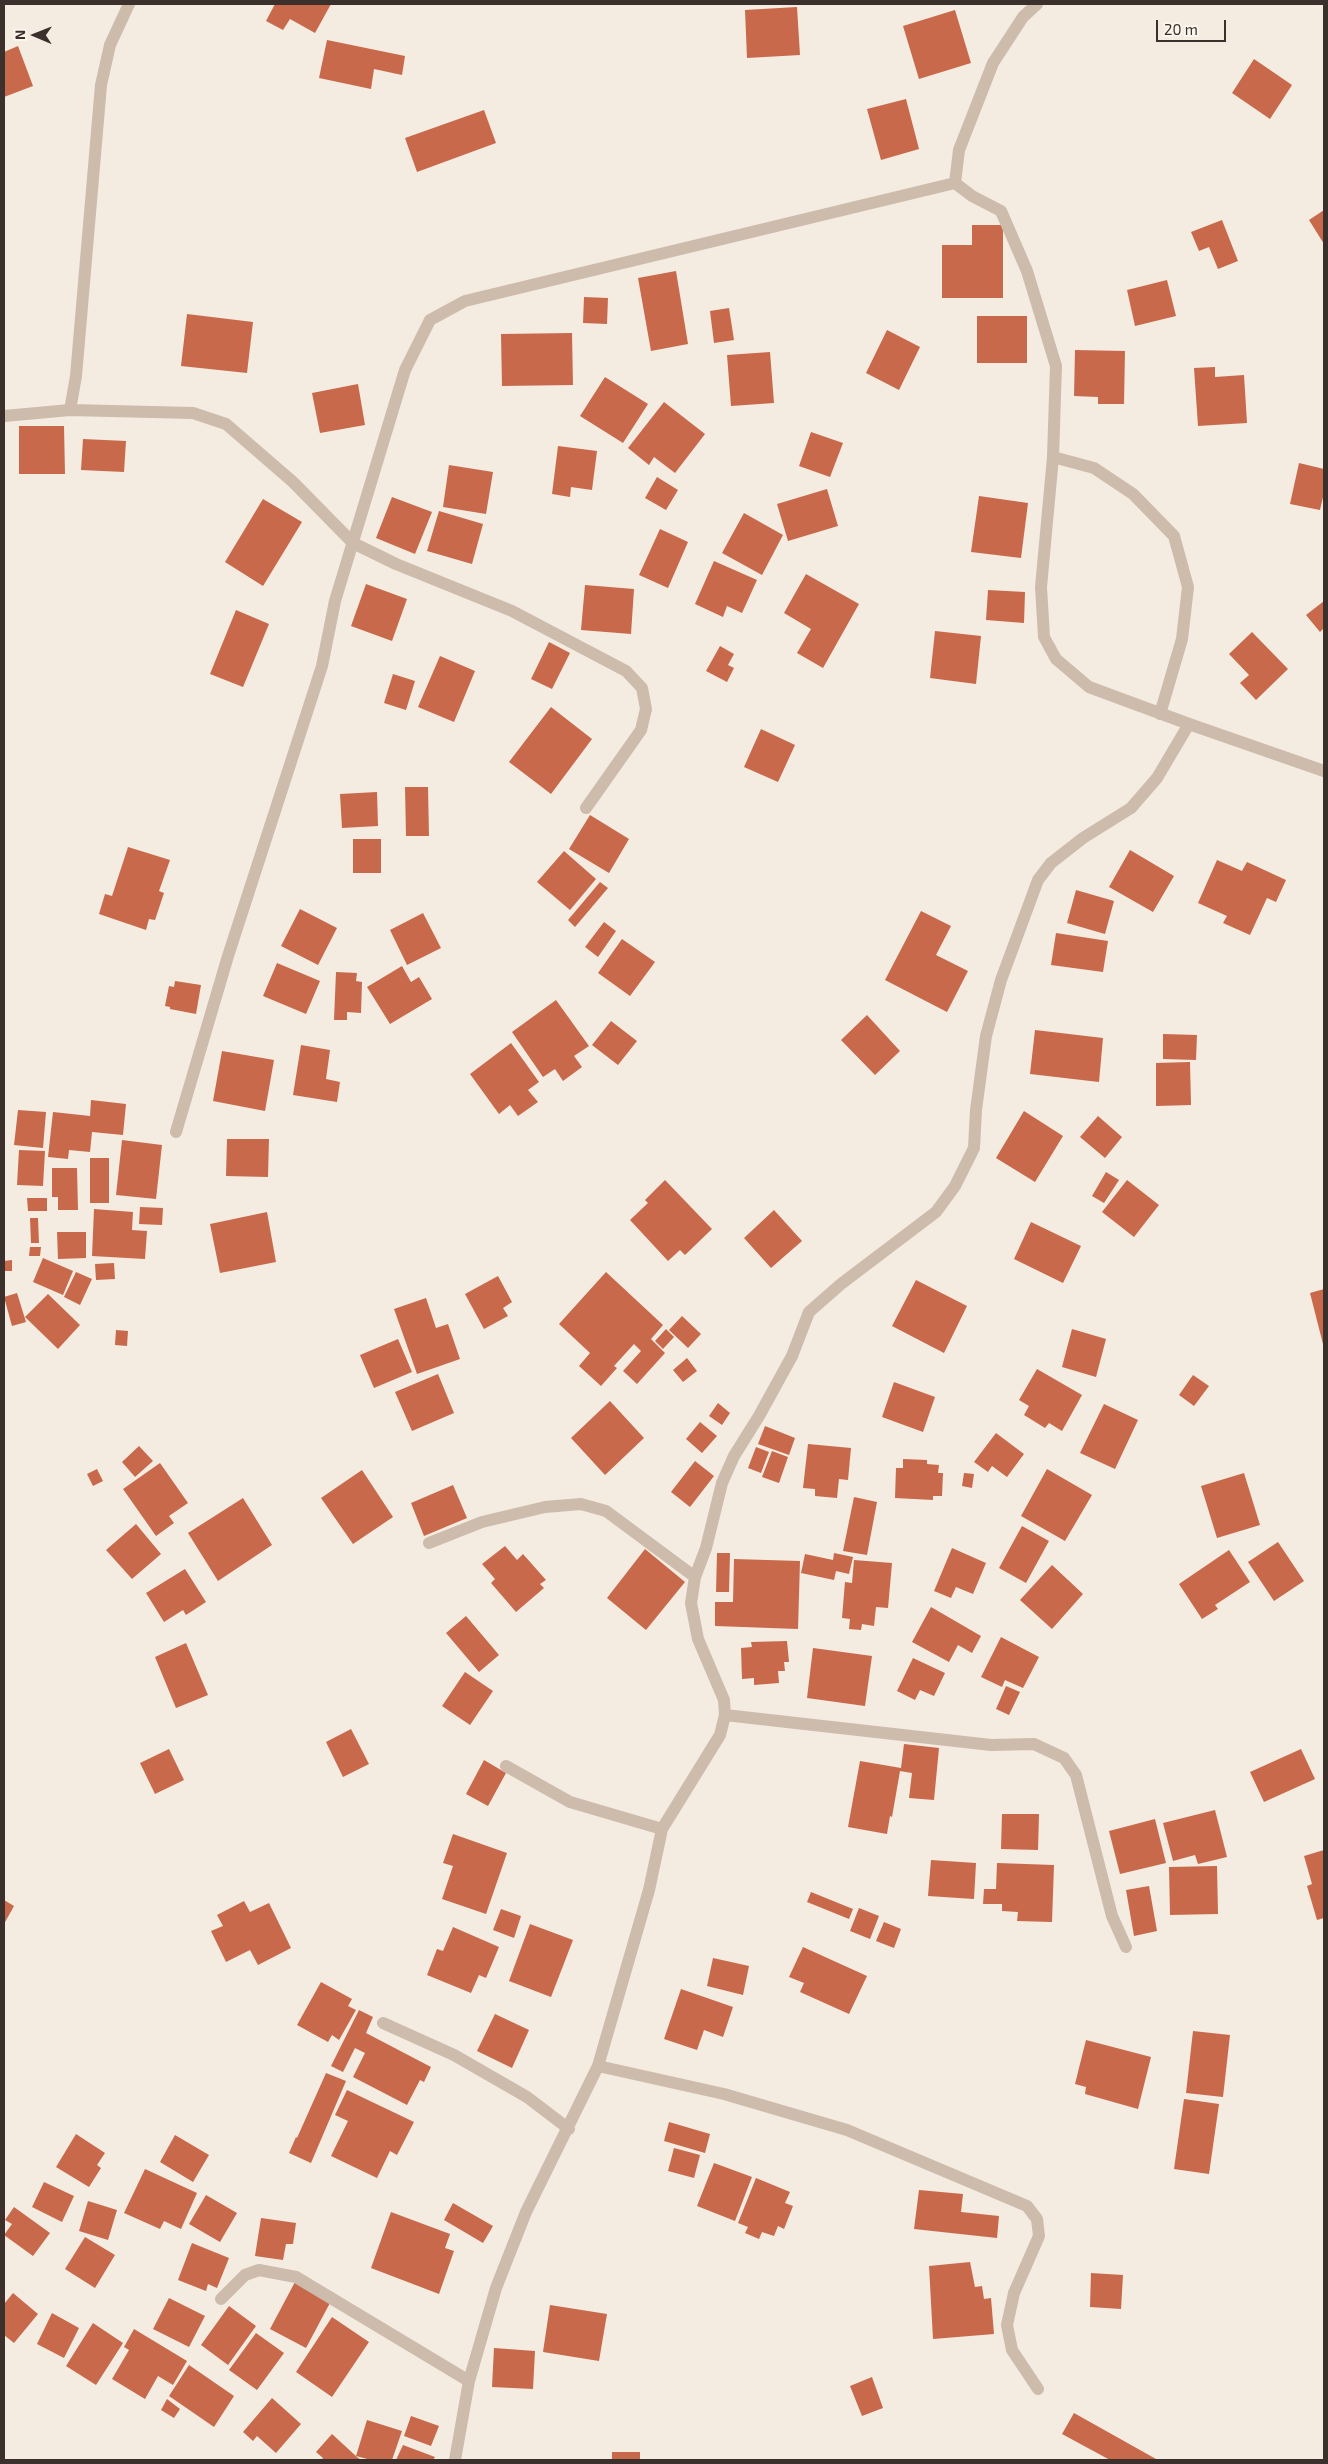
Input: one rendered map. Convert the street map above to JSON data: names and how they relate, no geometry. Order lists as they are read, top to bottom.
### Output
{
  "scale_bar": "20 m",
  "north": "left"
}
